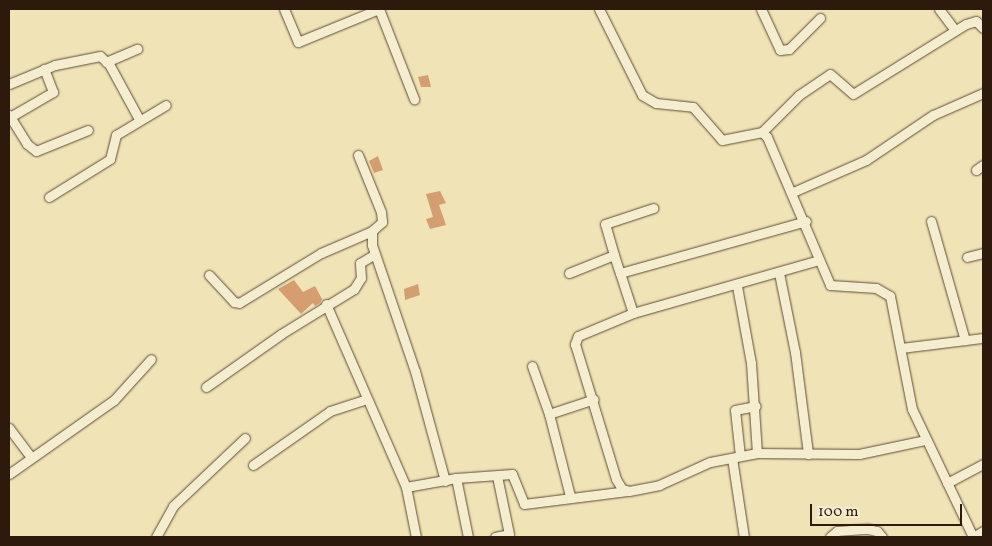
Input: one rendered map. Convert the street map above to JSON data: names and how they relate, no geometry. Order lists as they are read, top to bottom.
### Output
{
  "scale_bar": "100 m"
}
